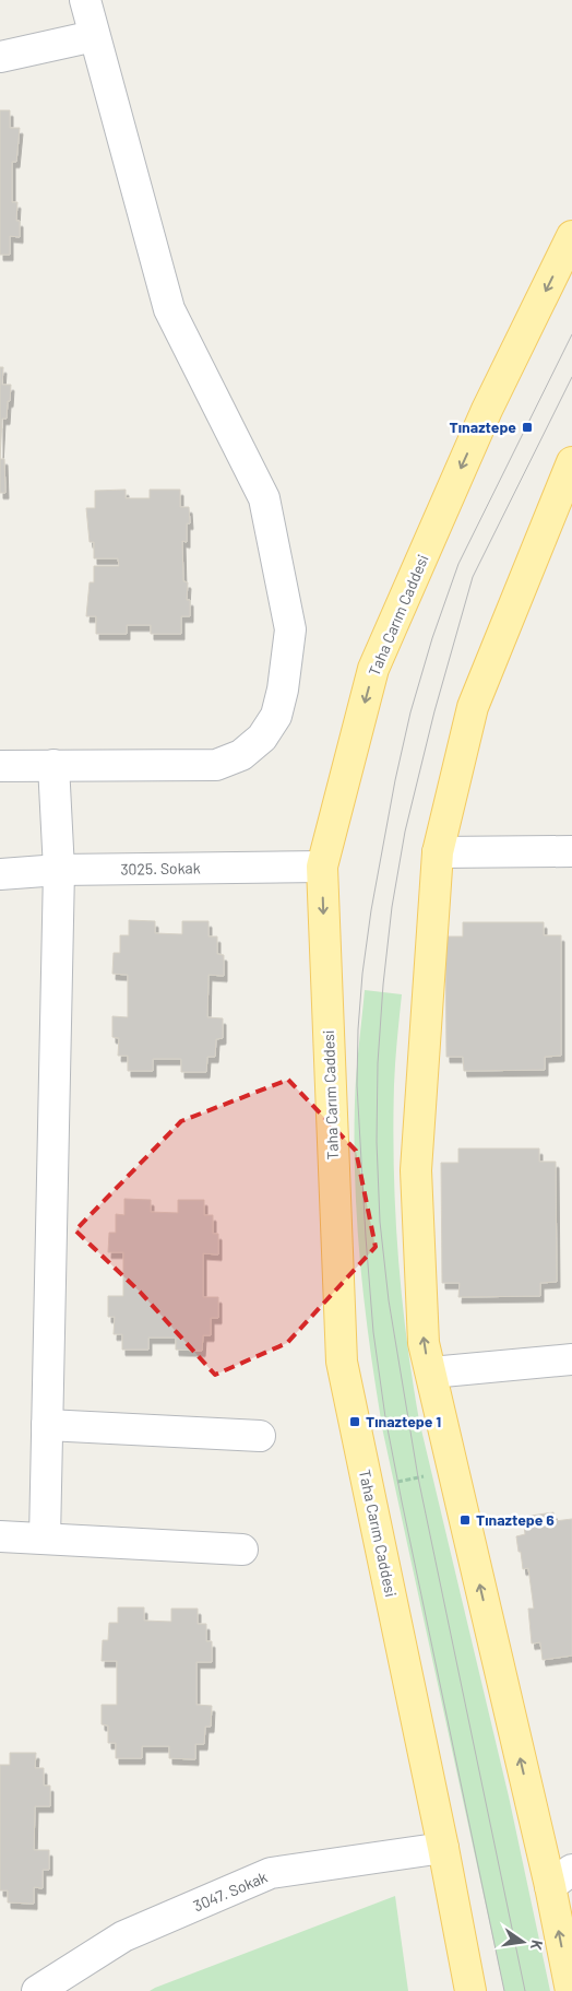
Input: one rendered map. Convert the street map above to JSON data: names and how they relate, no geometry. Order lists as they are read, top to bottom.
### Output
{
  "streets": {
    "main road": ["Taha Carım Caddesi"],
    "street": ["3025. Sokak", "3047. Sokak"]
  },
  "crossings": [
    ["Taha Carım Caddesi", "3025. Sokak"],
    ["Taha Carım Caddesi", "3047. Sokak"]
  ],
  "places": {
    "transit": ["Tınaztepe", "Tınaztepe 1", "Tınaztepe 6"]
  },
  "north": "right"
}
